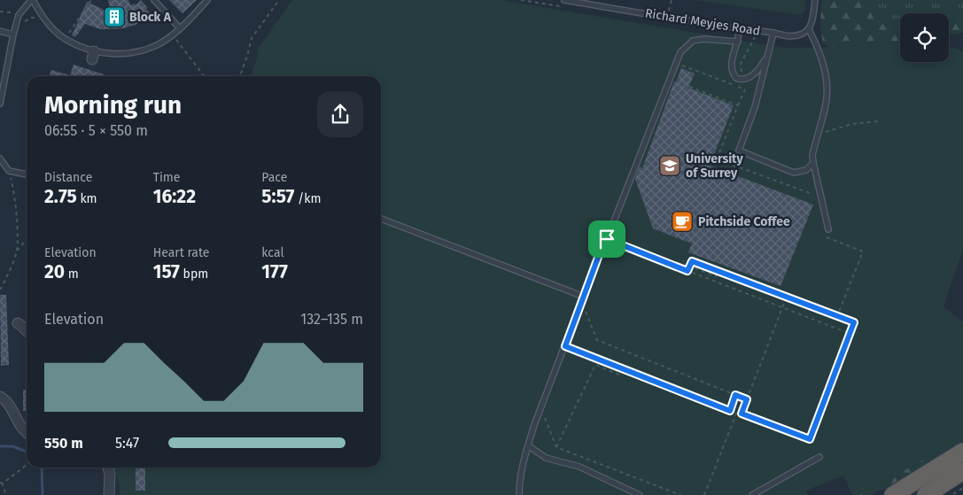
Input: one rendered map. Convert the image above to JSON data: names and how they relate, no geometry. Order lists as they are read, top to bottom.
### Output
{
  "streets": {
    "lane": ["Richard Meyjes Road"]
  },
  "places": {
    "building": ["Block A"],
    "school or university": ["University of Surrey"],
    "cafe": ["Pitchside Coffee"]
  },
  "page": {
    "heading": ["Morning run", "06:55 · 5 × 550 m"],
    "stats": [
      ["Distance", "2.75 km"],
      ["Time", "16:22"],
      ["Pace", "5:57 /km"],
      ["Elevation", "20 m"],
      ["Heart rate", "157 bpm"],
      ["kcal", "177"]
    ],
    "chart": ["Elevation", "132–135 m"],
    "list": [
      {
        "name": "550 m",
        "note": "5:47"
      }
    ]
  }
}
